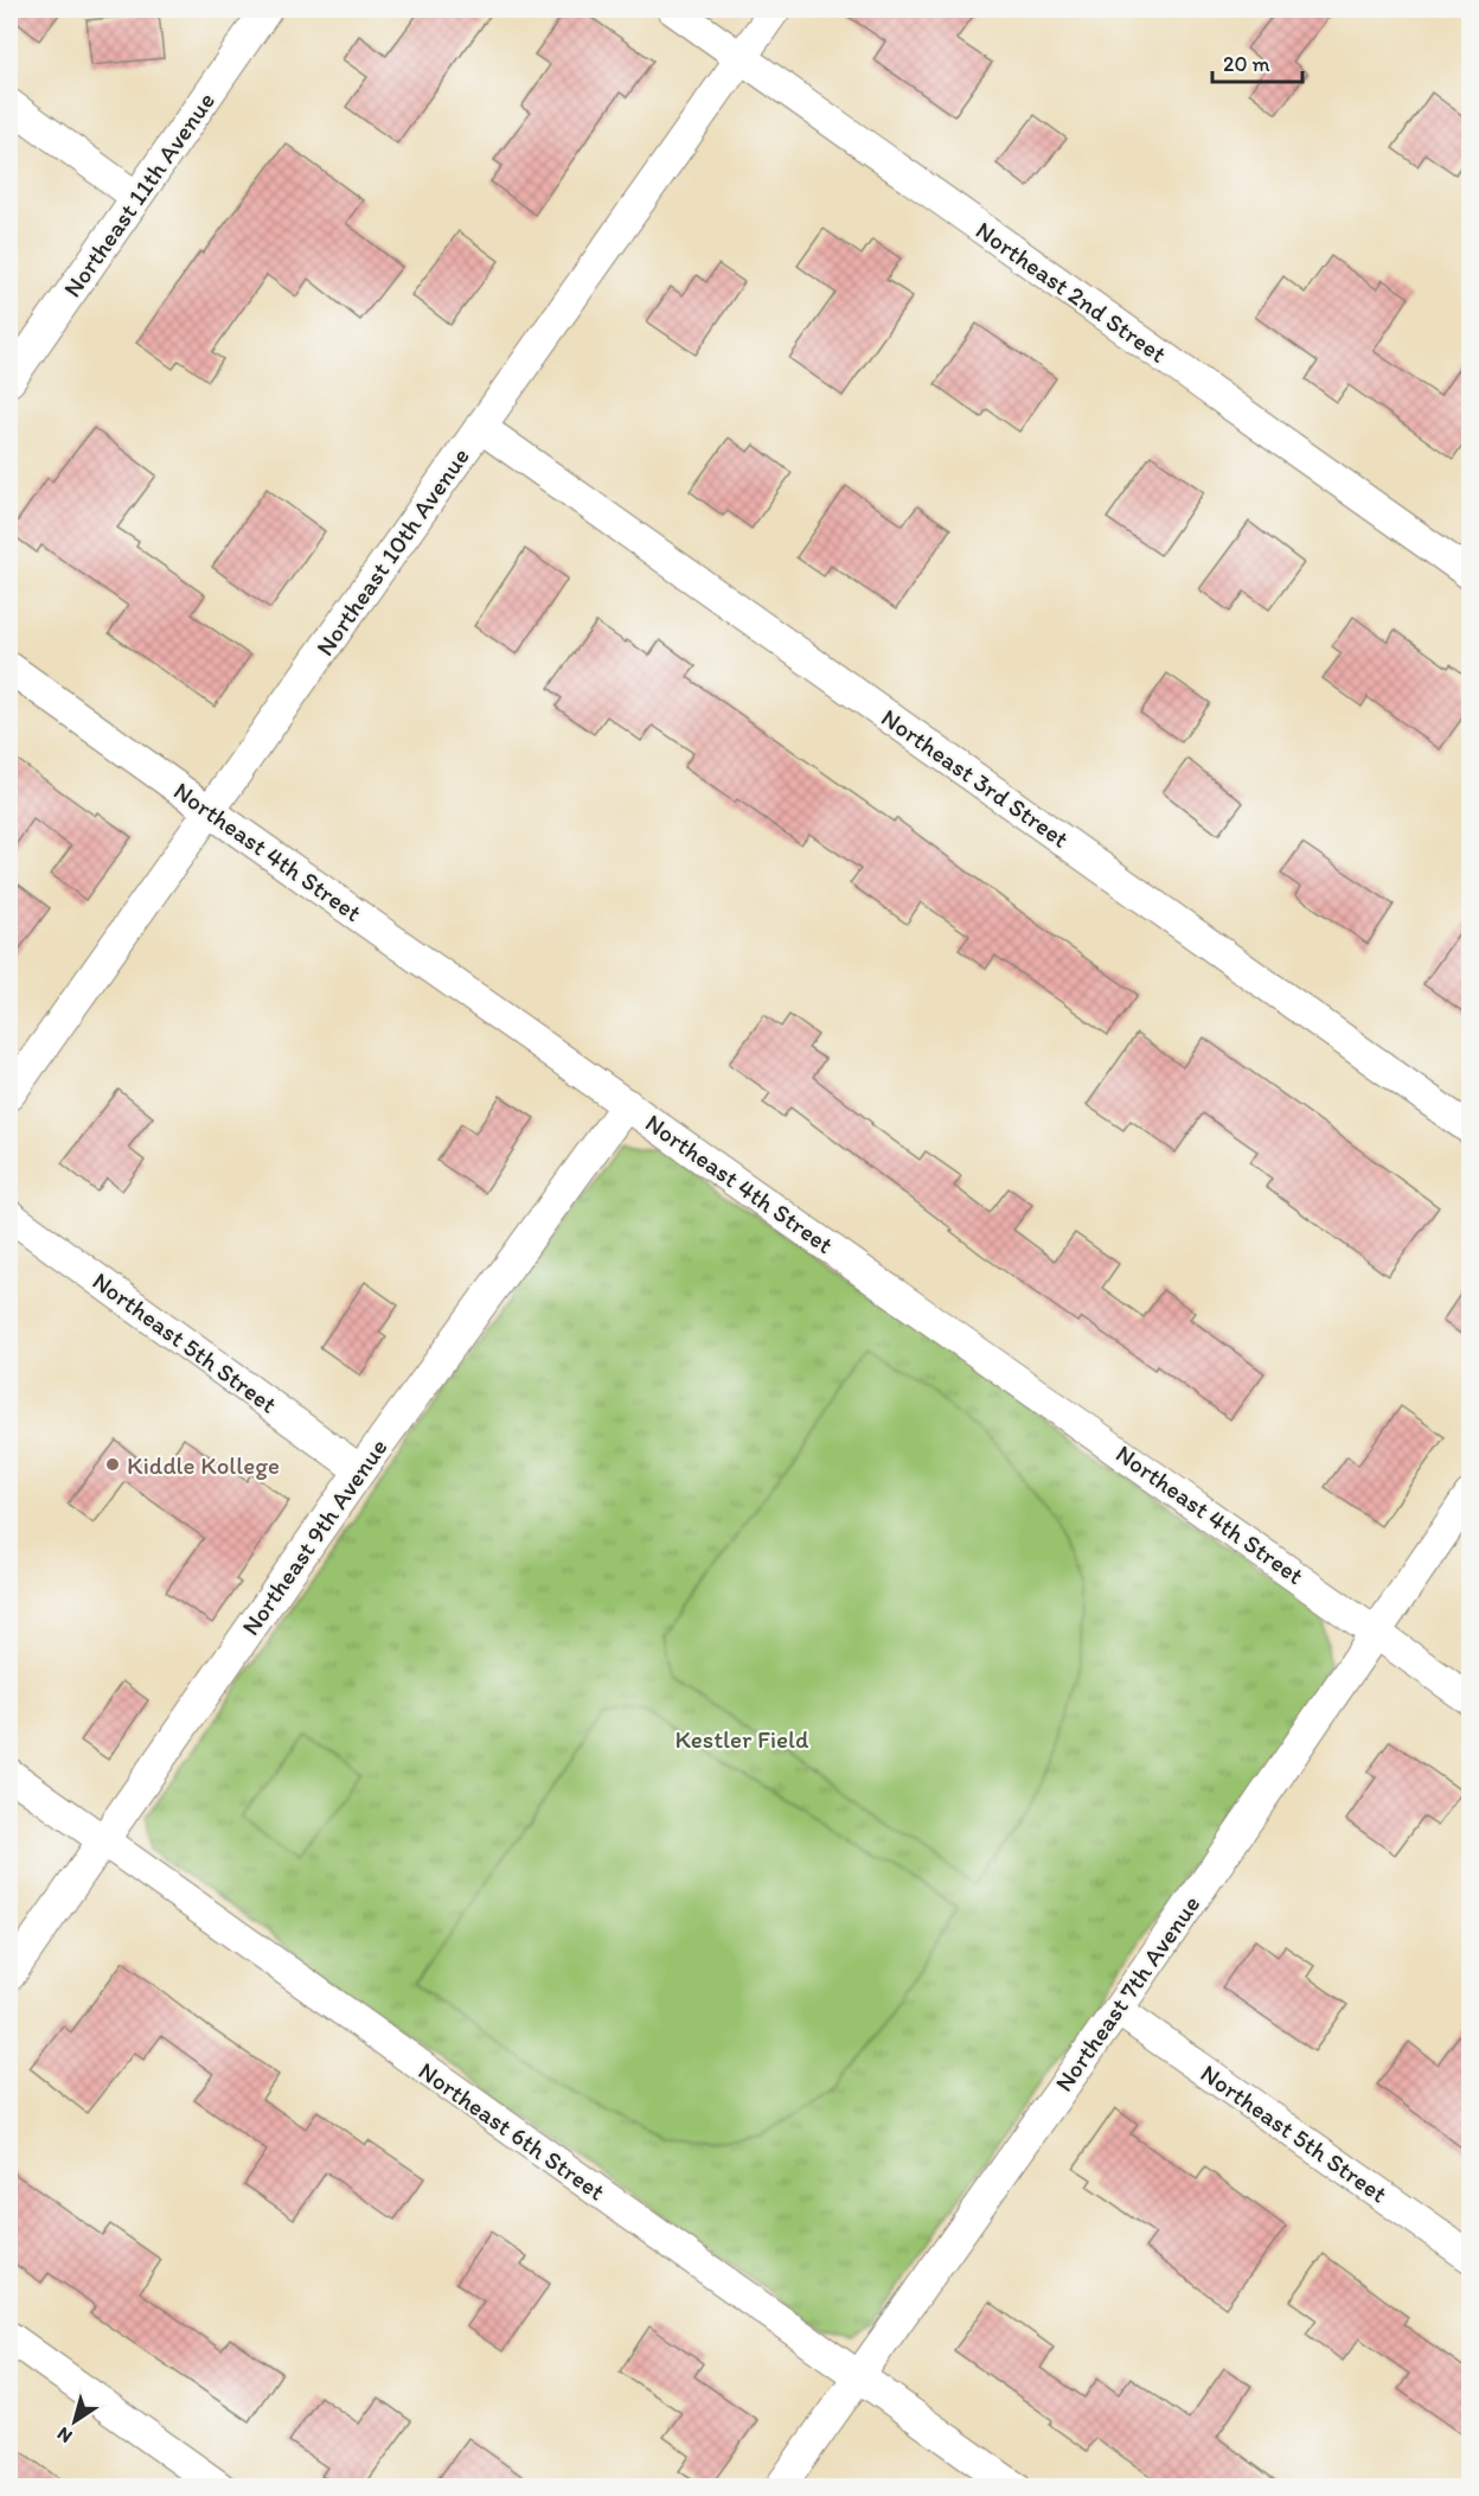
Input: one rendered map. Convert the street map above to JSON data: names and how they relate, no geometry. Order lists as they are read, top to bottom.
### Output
{
  "streets": {
    "street": [
      "Northeast 11th Avenue",
      "Northeast 2nd Street",
      "Northeast 10th Avenue",
      "Northeast 3rd Street",
      "Northeast 4th Street",
      "Northeast 5th Street",
      "Northeast 9th Avenue",
      "Northeast 7th Avenue",
      "Northeast 6th Street"
    ]
  },
  "crossings": [
    ["Northeast 2nd Street", "Northeast 10th Avenue"],
    ["Northeast 10th Avenue", "Northeast 3rd Street"],
    ["Northeast 10th Avenue", "Northeast 4th Street"],
    ["Northeast 4th Street", "Northeast 9th Avenue"],
    ["Northeast 4th Street", "Northeast 7th Avenue"],
    ["Northeast 5th Street", "Northeast 9th Avenue"],
    ["Northeast 5th Street", "Northeast 7th Avenue"],
    ["Northeast 9th Avenue", "Northeast 6th Street"],
    ["Northeast 7th Avenue", "Northeast 6th Street"]
  ],
  "parks": ["Kestler Field"],
  "places": ["Kiddle Kollege"],
  "scale_bar": "20 m",
  "north": "bottom left"
}
